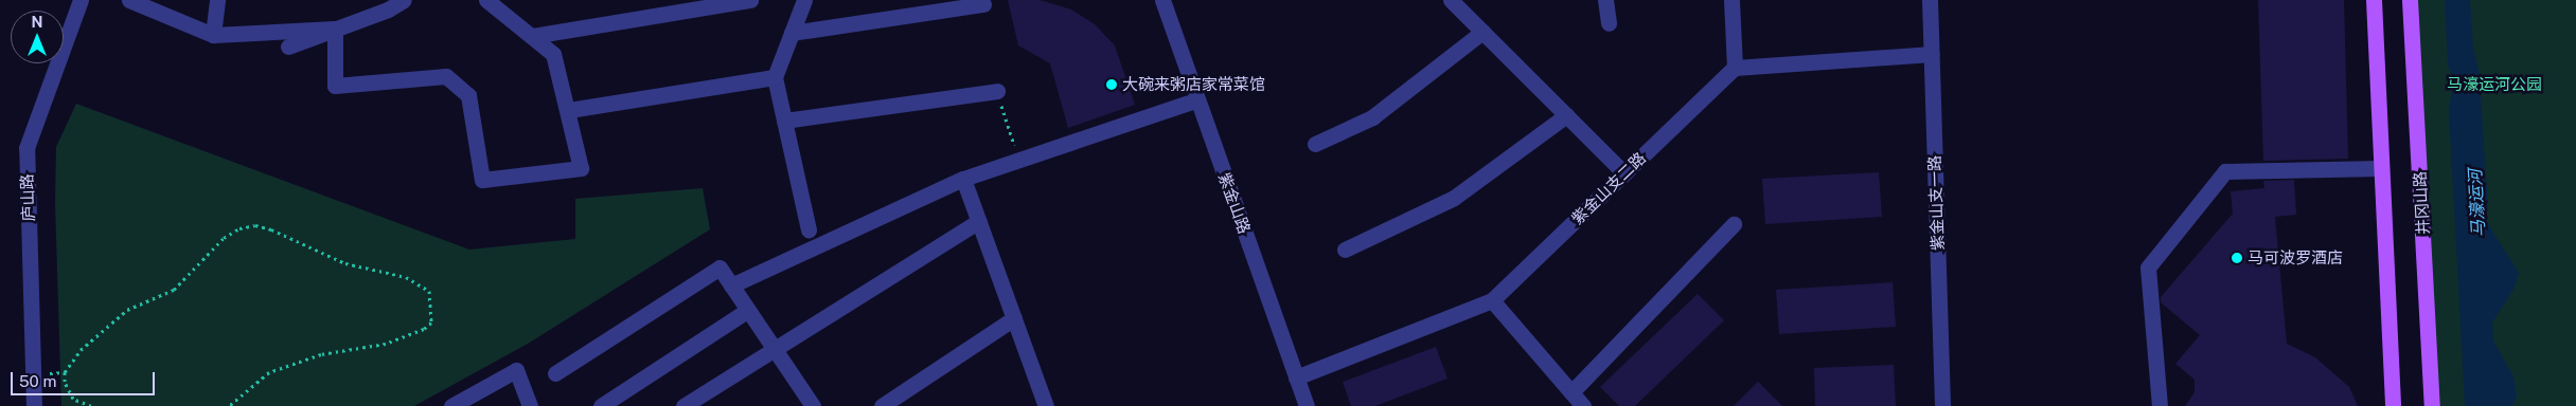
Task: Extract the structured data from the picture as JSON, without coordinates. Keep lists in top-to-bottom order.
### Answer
{
  "streets": {
    "main road": ["井冈山路"],
    "street": [
      "紫金山支二路",
      "庐山路",
      "紫金山路",
      "紫金山支一路"
    ]
  },
  "crossings": [
    ["紫金山支二路", "紫金山路"]
  ],
  "water": ["马濠运河"],
  "parks": ["马濠运河公园"],
  "places": ["大碗来粥店家常菜馆", "马可波罗酒店"],
  "scale_bar": "50 m",
  "north": "top"
}
